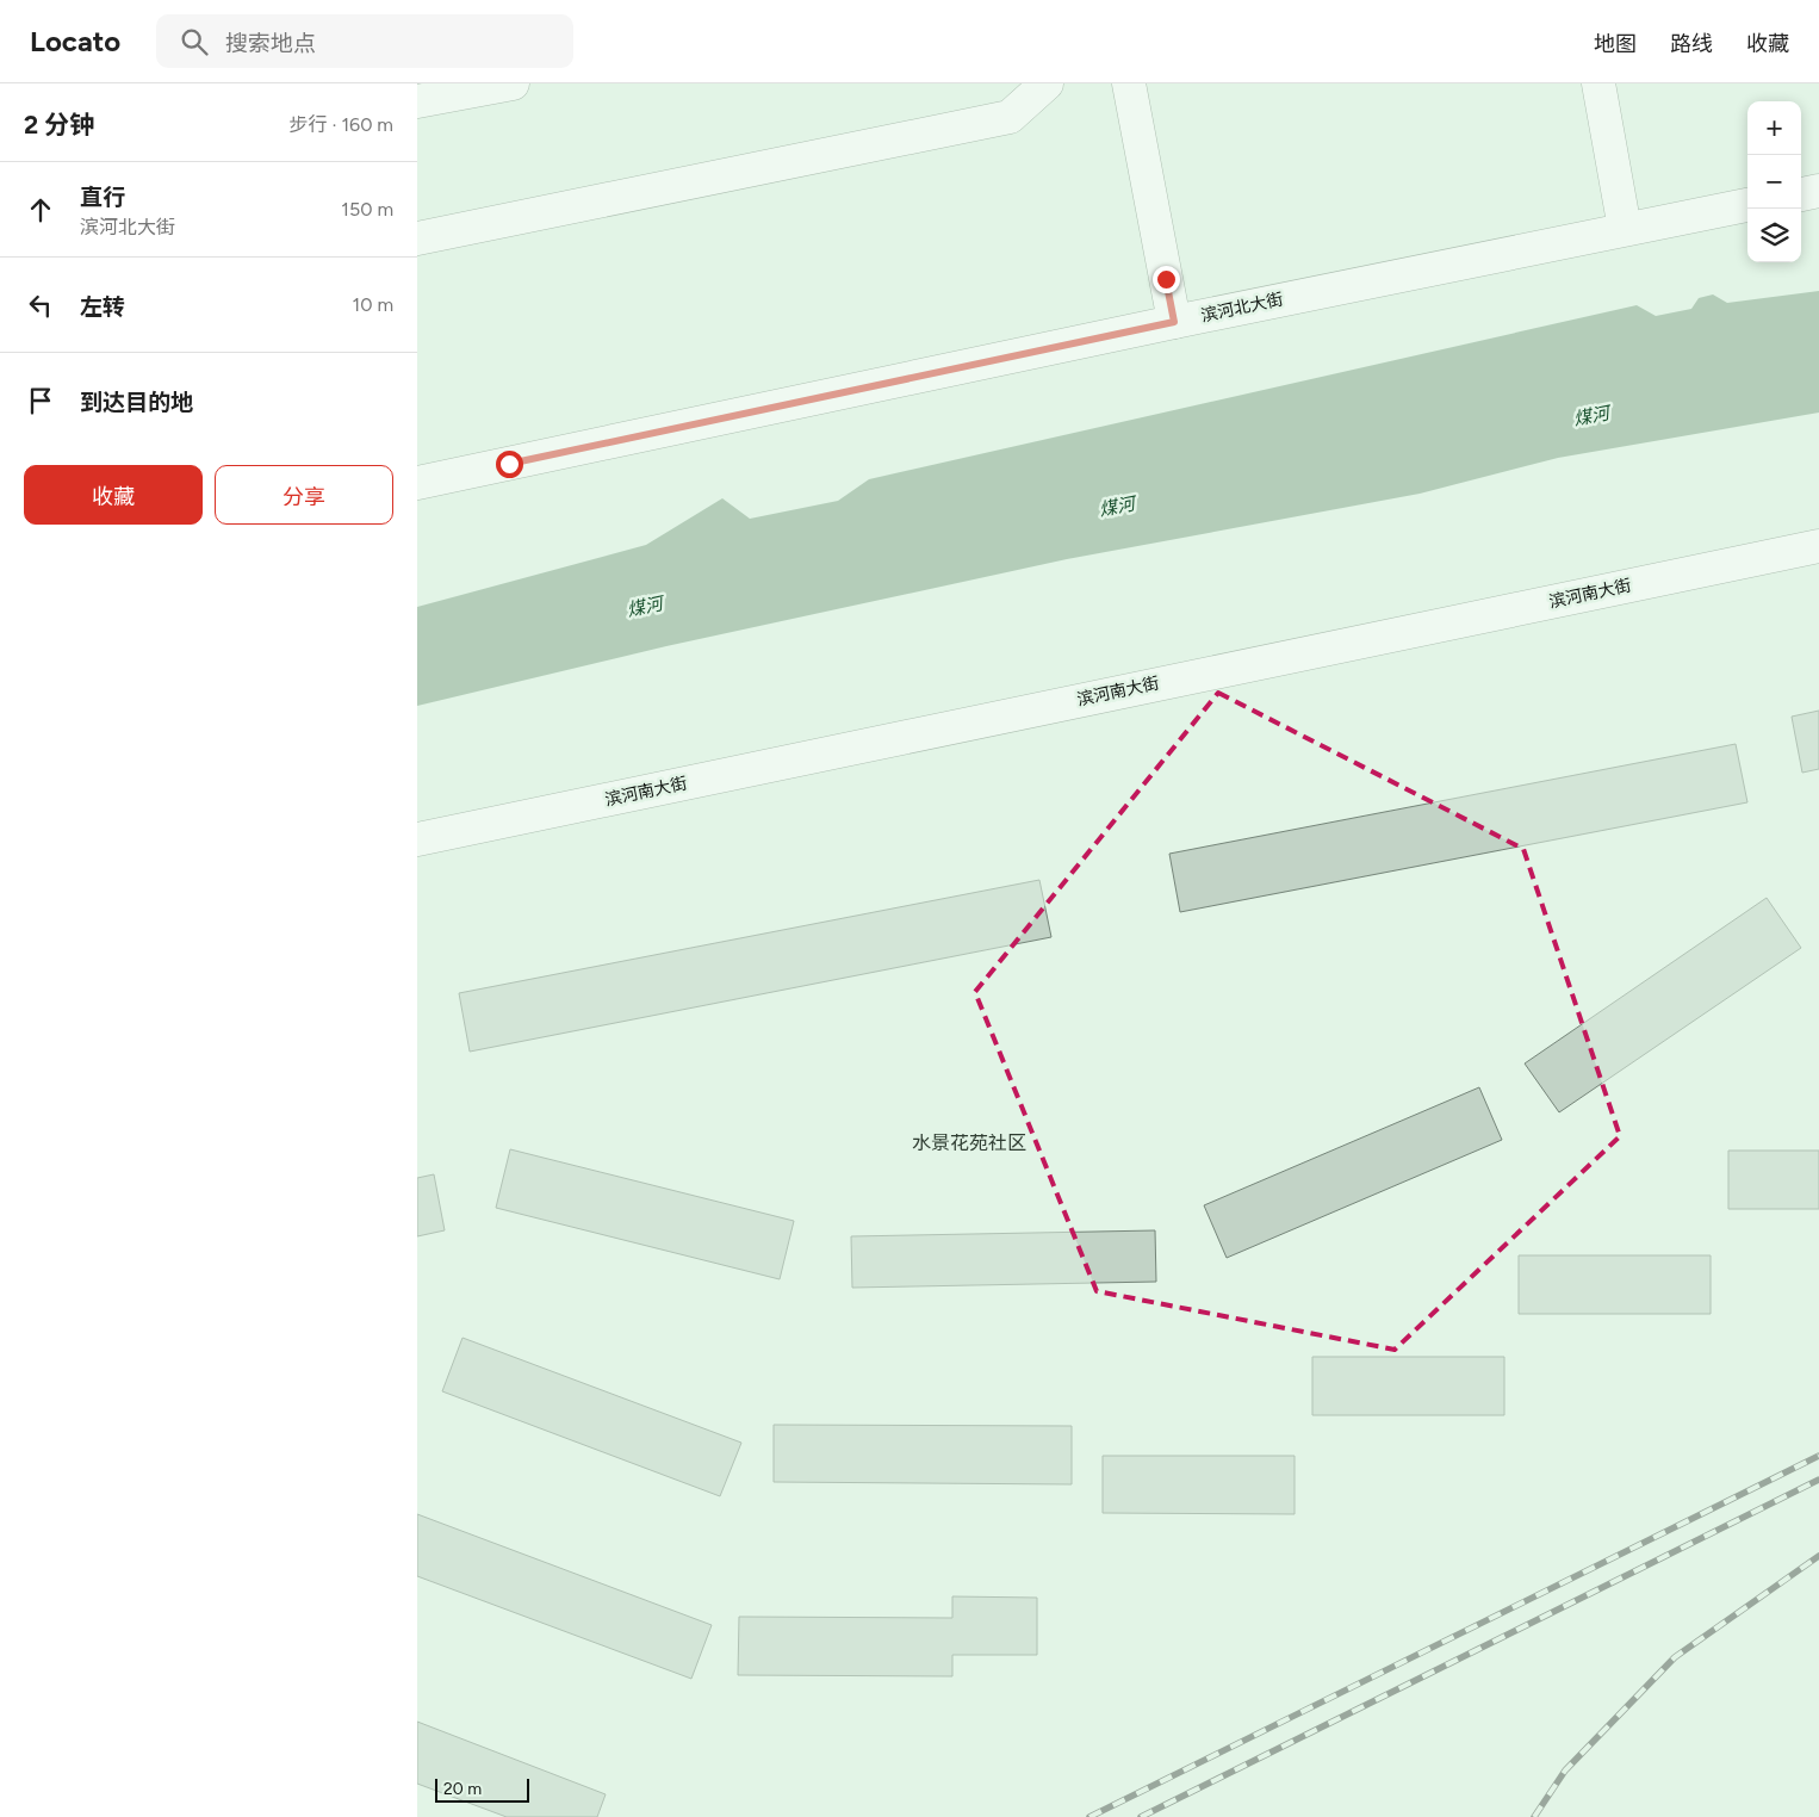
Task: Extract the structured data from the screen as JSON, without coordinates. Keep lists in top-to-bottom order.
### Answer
{
  "streets": {
    "street": ["滨河北大街", "滨河南大街"]
  },
  "districts": ["水景花苑社区"],
  "water": ["煤河"],
  "scale_bar": "20 m",
  "page": {
    "header": "Locato",
    "search": "搜索地点",
    "nav": ["地图", "路线", "收藏"],
    "heading": ["2 分钟", "步行 · 160 m"],
    "map_buttons": ["+", "−"],
    "list": [
      ["直行", "滨河北大街", "150 m"],
      ["左转", "10 m"],
      "到达目的地"
    ],
    "buttons": ["收藏", "分享"],
    "scale": "20 m"
  }
}
